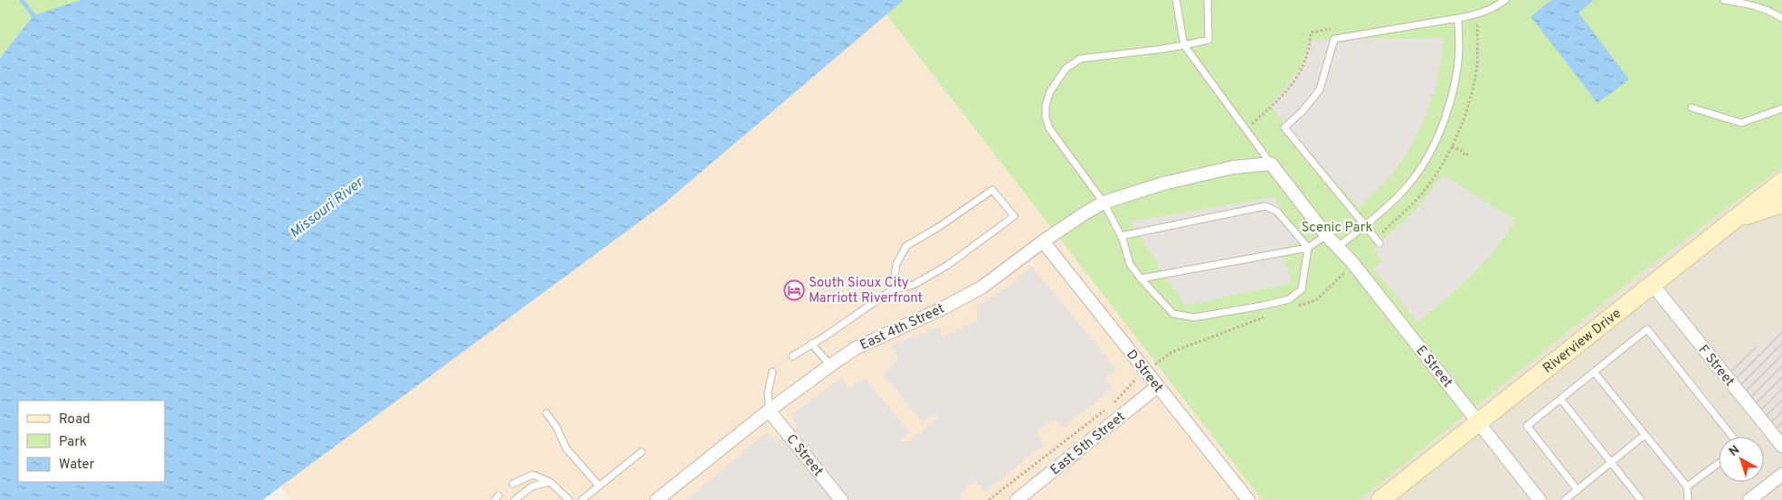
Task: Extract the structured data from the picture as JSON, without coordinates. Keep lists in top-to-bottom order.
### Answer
{
  "streets": {
    "main road": ["Riverview Drive"],
    "street": [
      "East 4th Street",
      "F Street",
      "E Street",
      "D Street",
      "East 5th Street",
      "C Street"
    ]
  },
  "crossings": [
    ["East 4th Street", "E Street"],
    ["East 4th Street", "D Street"],
    ["East 4th Street", "C Street"],
    ["Riverview Drive", "F Street"],
    ["Riverview Drive", "E Street"],
    ["D Street", "East 5th Street"]
  ],
  "water": ["Missouri River"],
  "parks": ["Scenic Park"],
  "places": {
    "hotel": ["South Sioux City Marriott Riverfront"]
  },
  "legend": ["Road", "Park", "Water"],
  "north": "top left"
}
